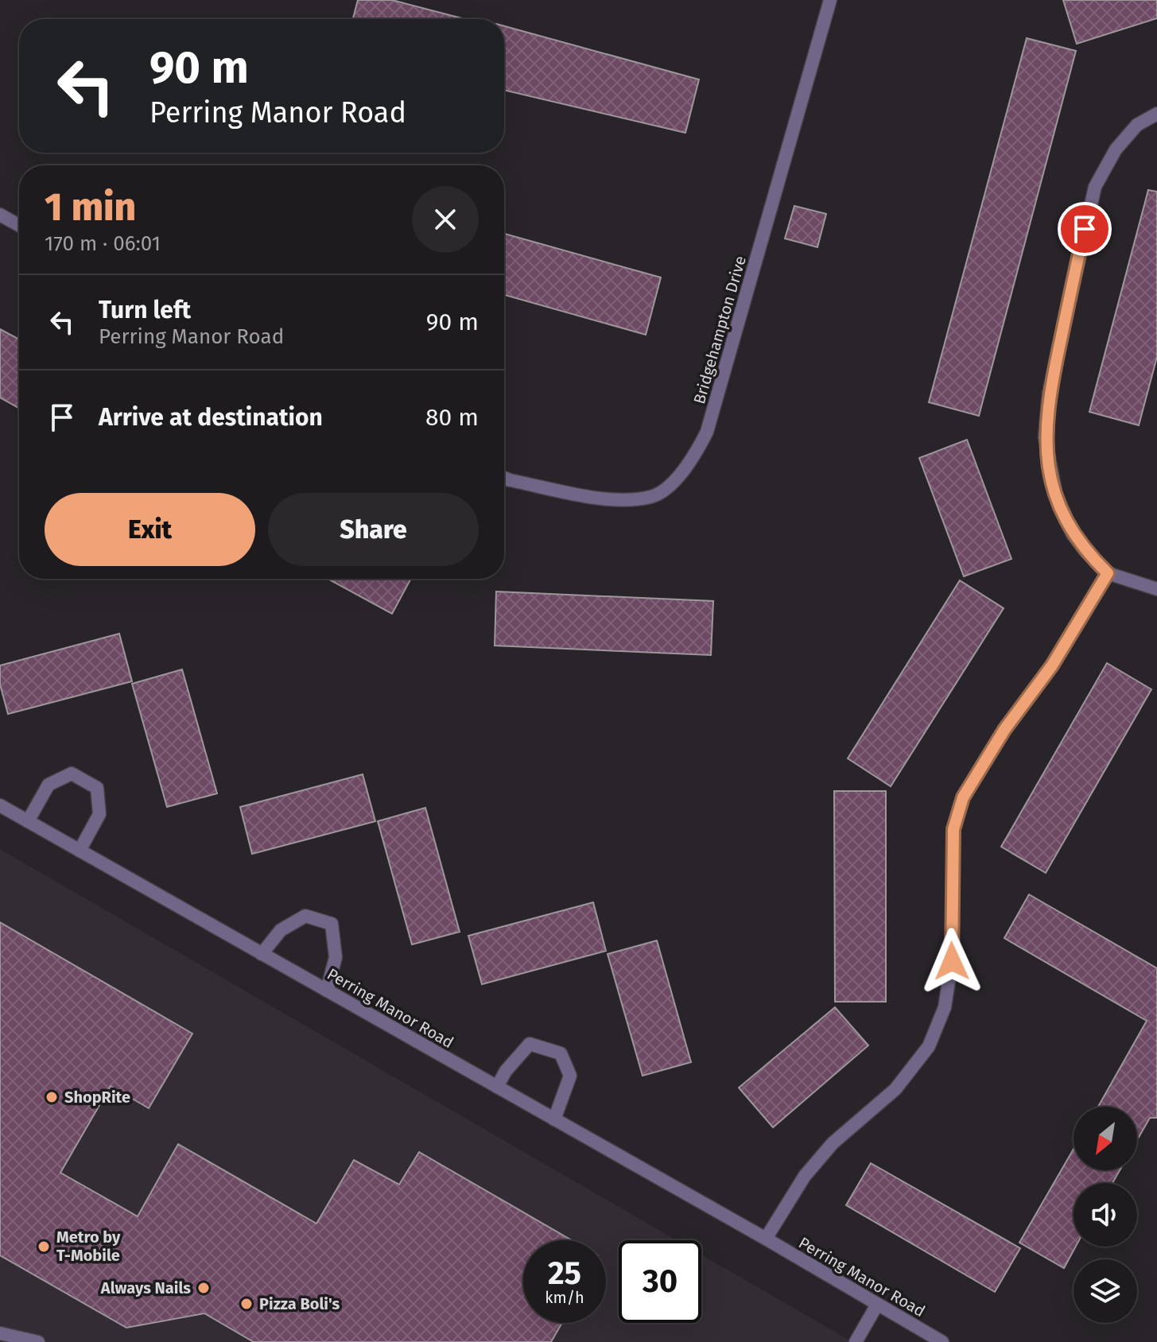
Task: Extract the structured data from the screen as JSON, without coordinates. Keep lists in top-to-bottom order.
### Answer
{
  "streets": {
    "street": ["Bridgehampton Drive", "Perring Manor Road"]
  },
  "places": [
    "ShopRite",
    "Metro by T-Mobile",
    "Always Nails",
    "Pizza Boli's"
  ],
  "north": "bottom left",
  "page": {
    "turn": ["90 m", "Perring Manor Road"],
    "heading": ["1 min", "170 m · 06:01"],
    "list": [
      {
        "name": "Turn left",
        "note": "Perring Manor Road",
        "value": "90 m"
      },
      {
        "name": "Arrive at destination",
        "value": "80 m"
      }
    ],
    "buttons": ["Exit", "Share"],
    "speed": "25 km/h",
    "limit": "30"
  }
}
